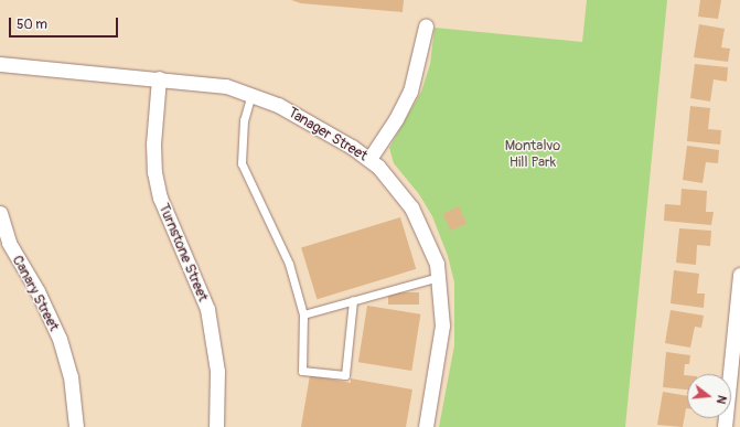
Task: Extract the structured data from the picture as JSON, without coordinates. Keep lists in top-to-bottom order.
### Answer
{
  "streets": {
    "street": ["Tanager Street", "Turnstone Street", "Canary Street"]
  },
  "crossings": [
    ["Tanager Street", "Turnstone Street"]
  ],
  "parks": ["Montalvo Hill Park"],
  "scale_bar": "50 m",
  "north": "right"
}
